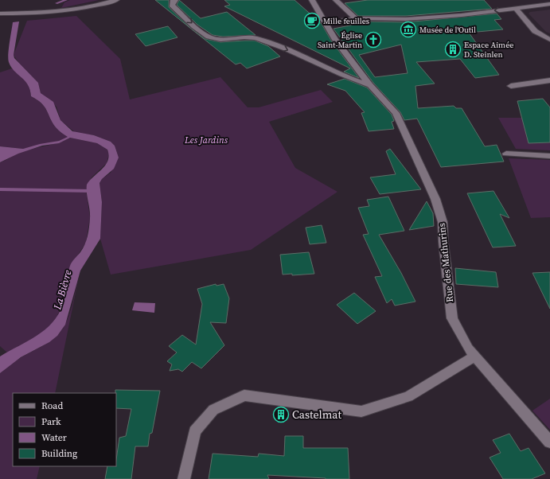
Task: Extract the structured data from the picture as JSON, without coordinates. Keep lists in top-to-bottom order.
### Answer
{
  "streets": {
    "street": ["Rue des Mathurins"]
  },
  "water": ["La Bièvre"],
  "parks": ["Les Jardins"],
  "places": {
    "cafe": ["Mille feuilles"],
    "museum": ["Musée de l'Outil"],
    "church": ["Église Saint-Martin"],
    "building": ["Espace Aimée D. Steinlen", "Castelmat"]
  },
  "legend": [
    "Road",
    "Park",
    "Water",
    "Building"
  ]
}
